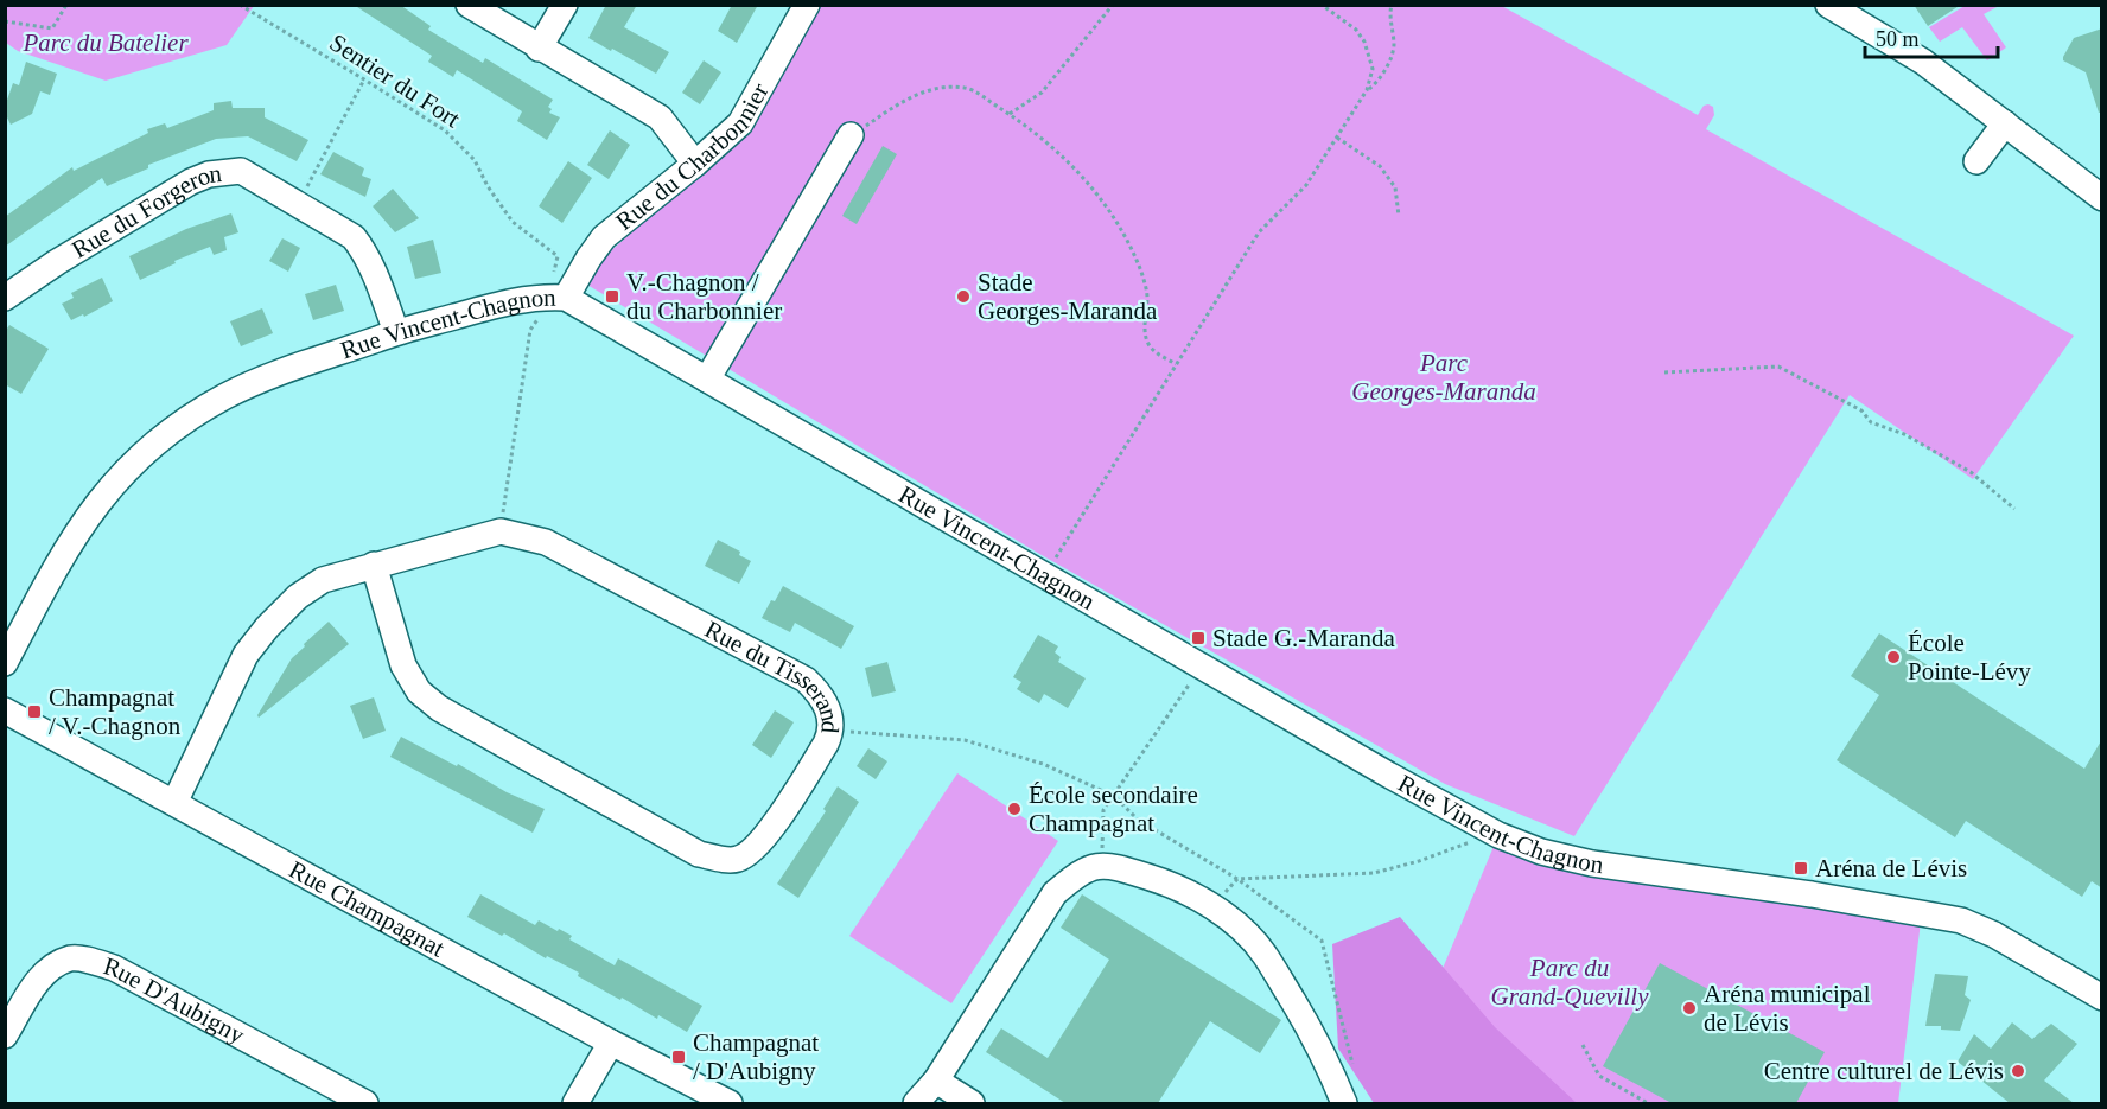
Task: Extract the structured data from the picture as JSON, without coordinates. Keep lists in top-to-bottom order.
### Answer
{
  "streets": {
    "street": [
      "Rue du Charbonnier",
      "Rue du Forgeron",
      "Rue Vincent-Chagnon",
      "Rue du Tisserand",
      "Rue Champagnat",
      "Rue D'Aubigny"
    ],
    "path": ["Sentier du Fort"]
  },
  "crossings": [
    ["Rue du Charbonnier", "Rue Vincent-Chagnon"],
    ["Rue du Forgeron", "Rue Vincent-Chagnon"],
    ["Rue du Tisserand", "Rue Champagnat"]
  ],
  "parks": ["Parc du Batelier", "Parc Georges-Maranda", "Parc du Grand-Quevilly"],
  "places": {
    "transit": [
      "V.-Chagnon / du Charbonnier",
      "Stade G.-Maranda",
      "Champagnat / V.-Chagnon",
      "Aréna de Lévis",
      "Champagnat / D'Aubigny"
    ],
    "other": [
      "Stade Georges-Maranda",
      "École Pointe-Lévy",
      "École secondaire Champagnat",
      "Aréna municipal de Lévis",
      "Centre culturel de Lévis"
    ]
  },
  "scale_bar": "50 m"
}
